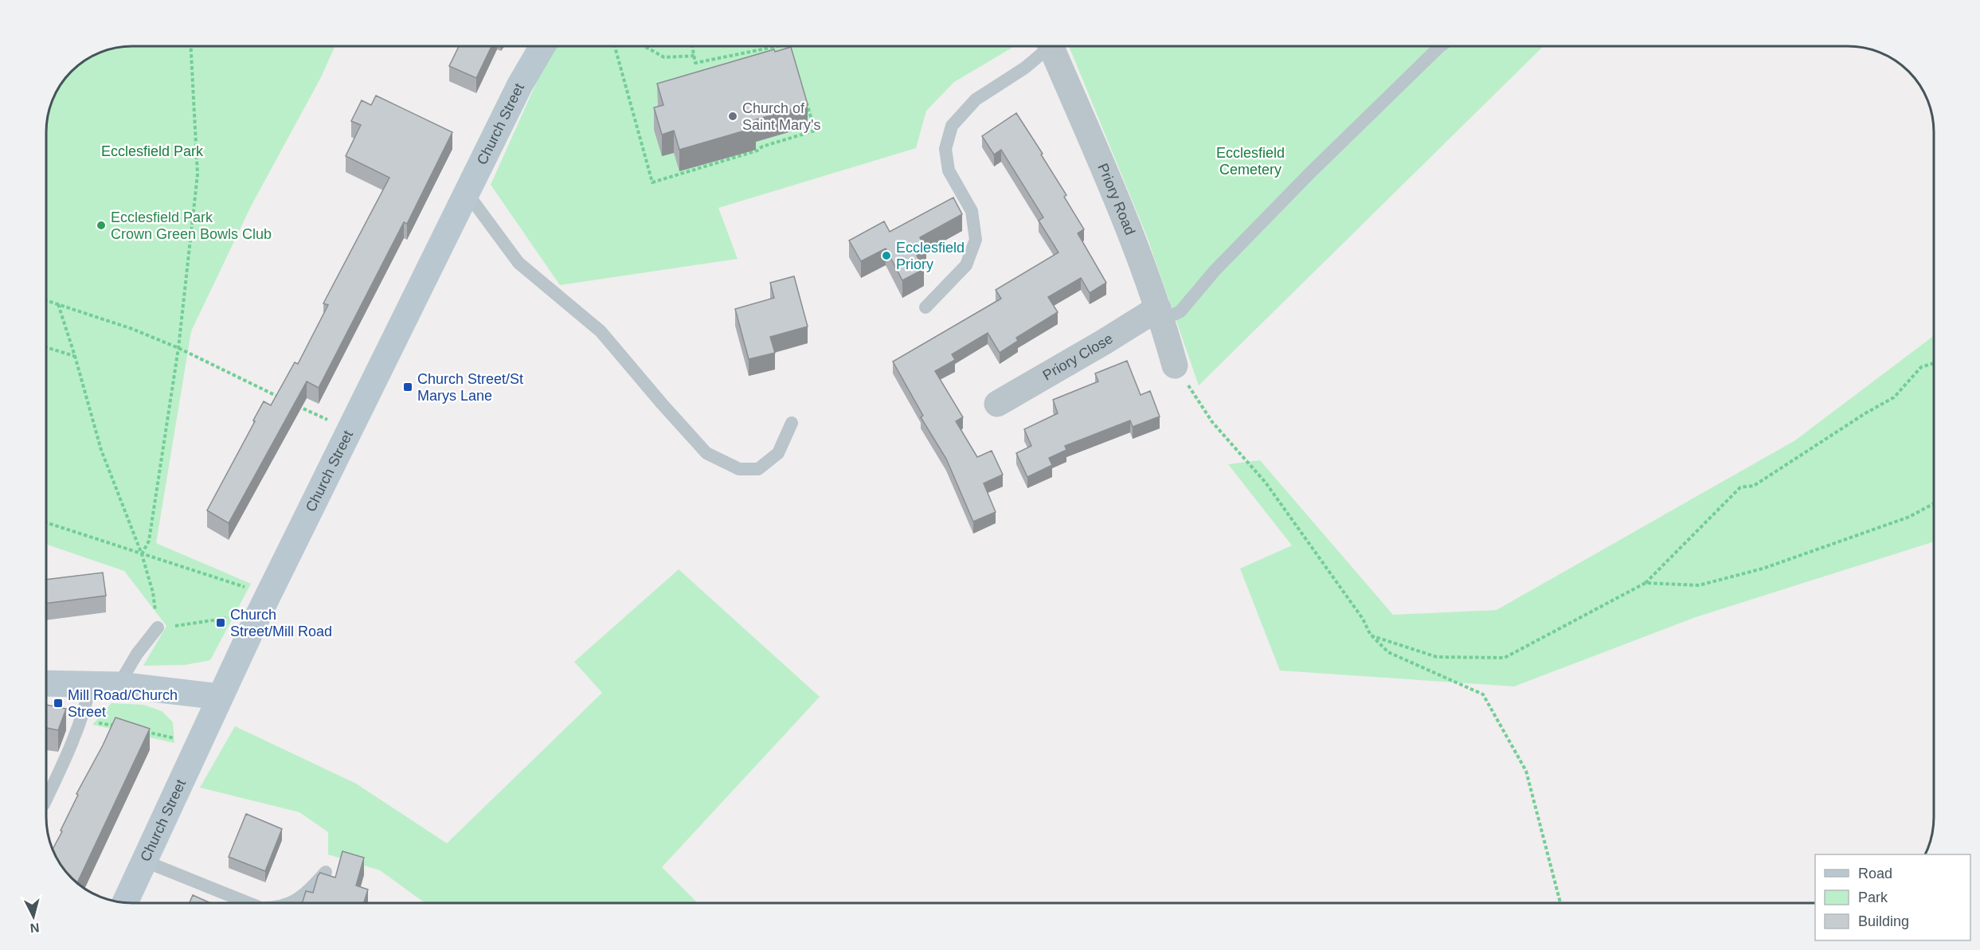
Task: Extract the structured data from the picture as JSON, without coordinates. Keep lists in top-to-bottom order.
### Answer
{
  "streets": {
    "main road": ["Church Street"],
    "street": ["Priory Road", "Priory Close"]
  },
  "crossings": [
    ["Priory Road", "Priory Close"]
  ],
  "parks": ["Ecclesfield Park", "Ecclesfield Cemetery"],
  "places": {
    "other": ["Church of Saint Mary's", "Ecclesfield Park Crown Green Bowls Club", "Ecclesfield Priory"],
    "transit": ["Church Street/St Marys Lane", "Church Street/Mill Road", "Mill Road/Church Street"]
  },
  "legend": ["Road", "Park", "Building"],
  "north": "bottom"
}
